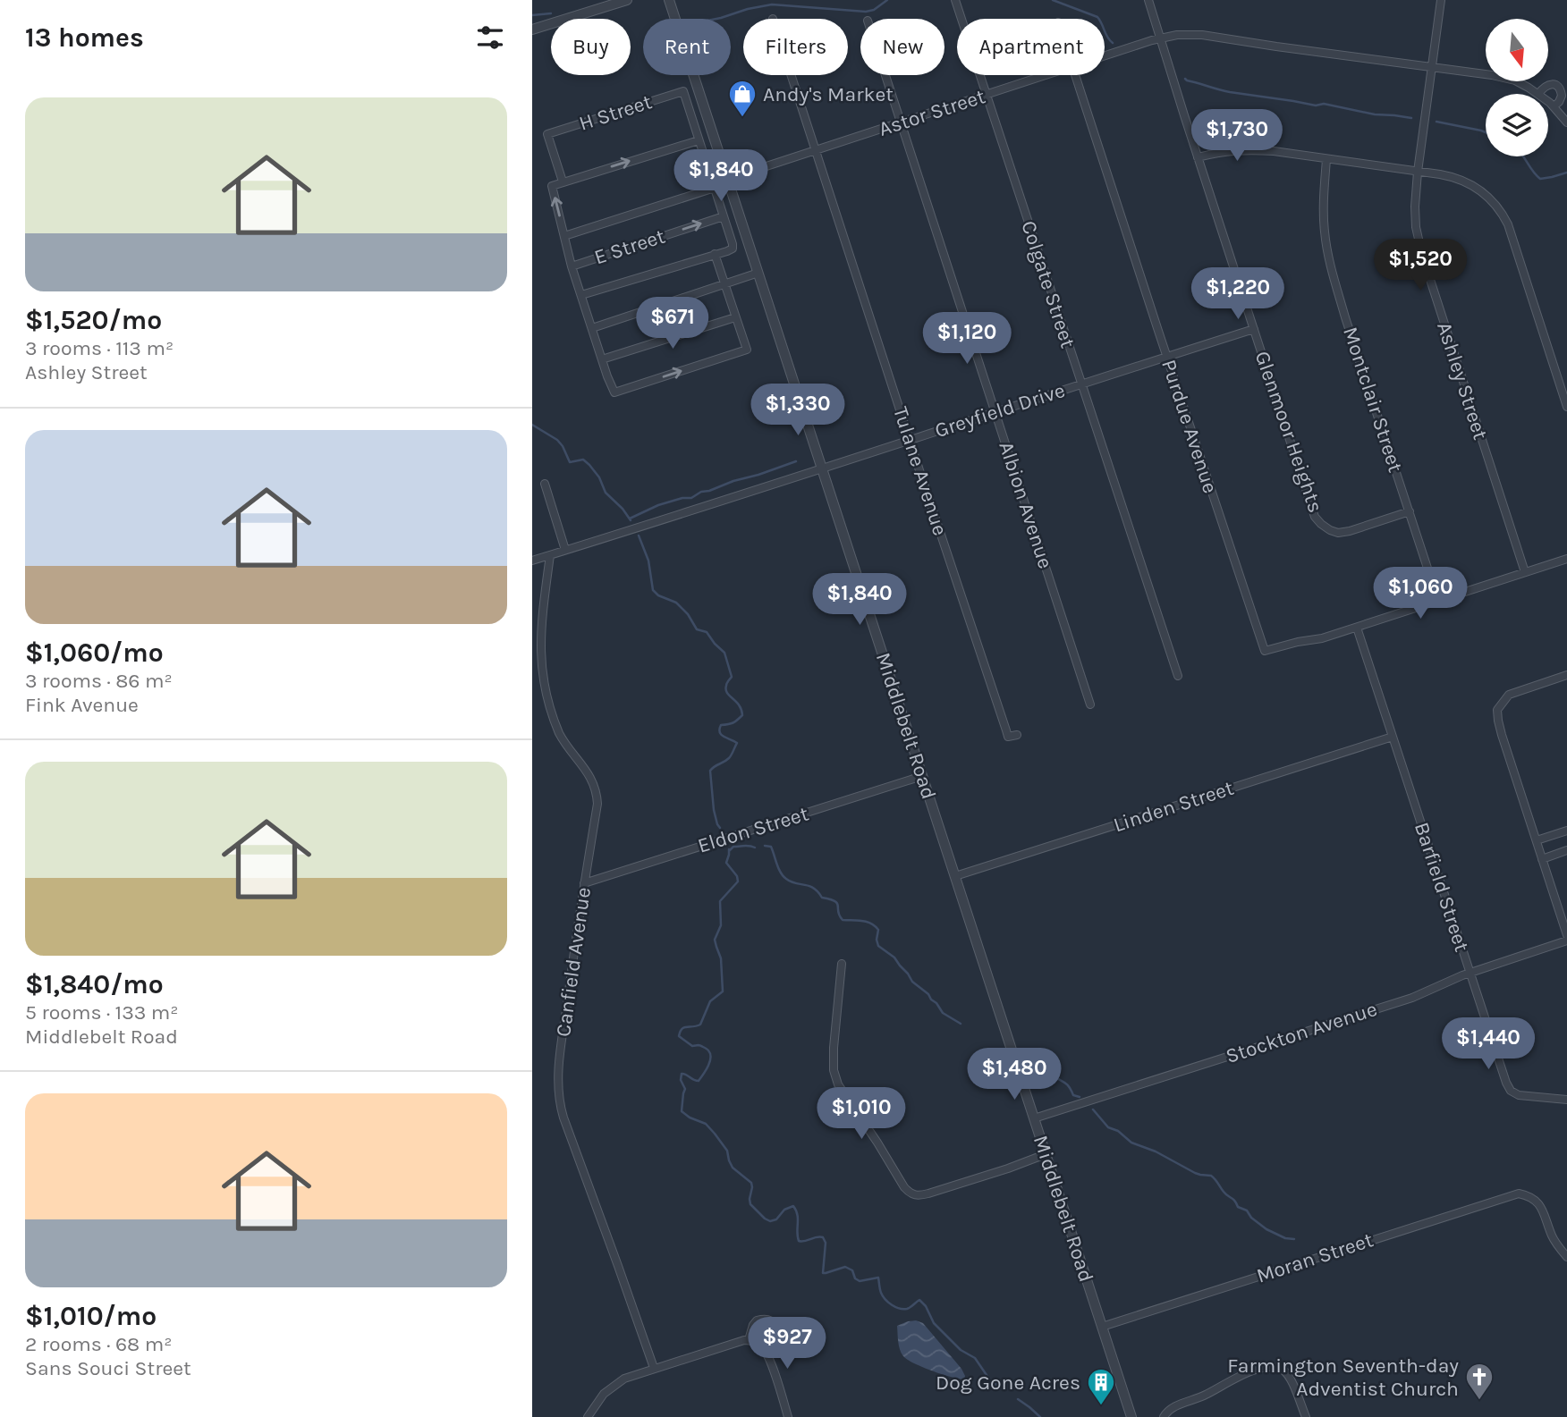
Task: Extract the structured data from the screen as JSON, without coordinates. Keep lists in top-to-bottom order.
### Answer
{
  "streets": {
    "street": [
      "H Street",
      "Astor Street",
      "E Street",
      "Colgate Street",
      "Ashley Street",
      "Montclair Street",
      "Greyfield Drive",
      "Purdue Avenue",
      "Glenmoor Heights",
      "Tulane Avenue",
      "Albion Avenue",
      "Middlebelt Road",
      "Linden Street",
      "Eldon Street",
      "Barfield Street",
      "Canfield Avenue",
      "Stockton Avenue",
      "Moran Street"
    ]
  },
  "crossings": [
    ["Astor Street", "Colgate Street"],
    ["Astor Street", "Ashley Street"],
    ["Astor Street", "Glenmoor Heights"],
    ["Astor Street", "Tulane Avenue"],
    ["Astor Street", "Albion Avenue"],
    ["Astor Street", "Middlebelt Road"],
    ["Colgate Street", "Greyfield Drive"],
    ["Montclair Street", "Glenmoor Heights"],
    ["Greyfield Drive", "Purdue Avenue"],
    ["Greyfield Drive", "Glenmoor Heights"],
    ["Greyfield Drive", "Tulane Avenue"],
    ["Greyfield Drive", "Albion Avenue"],
    ["Greyfield Drive", "Middlebelt Road"],
    ["Greyfield Drive", "Canfield Avenue"],
    ["Purdue Avenue", "Barfield Street"],
    ["Middlebelt Road", "Linden Street"],
    ["Middlebelt Road", "Eldon Street"],
    ["Middlebelt Road", "Stockton Avenue"],
    ["Middlebelt Road", "Moran Street"],
    ["Linden Street", "Barfield Street"],
    ["Eldon Street", "Canfield Avenue"],
    ["Barfield Street", "Stockton Avenue"]
  ],
  "places": {
    "shop": ["Andy's Market"],
    "church": ["Farmington Seventh-day Adventist Church"],
    "building": ["Dog Gone Acres"]
  },
  "north": "bottom",
  "page": {
    "heading": "13 homes",
    "chip": [
      "Buy",
      "Rent",
      "Filters",
      "New",
      "Apartment"
    ],
    "list": [
      {
        "name": "$1,520/mo",
        "note": "3 rooms · 113 m² · Ashley Street"
      },
      {
        "name": "$1,060/mo",
        "note": "3 rooms · 86 m² · Fink Avenue"
      },
      {
        "name": "$1,840/mo",
        "note": "5 rooms · 133 m² · Middlebelt Road"
      },
      {
        "name": "$1,010/mo",
        "note": "2 rooms · 68 m² · Sans Souci Street"
      }
    ],
    "price": [
      "$1,730",
      "$1,840",
      "$1,520",
      "$1,220",
      "$671",
      "$1,120",
      "$1,330",
      "$1,060",
      "$1,840",
      "$1,440",
      "$1,480",
      "$1,010",
      "$927"
    ]
  }
}
